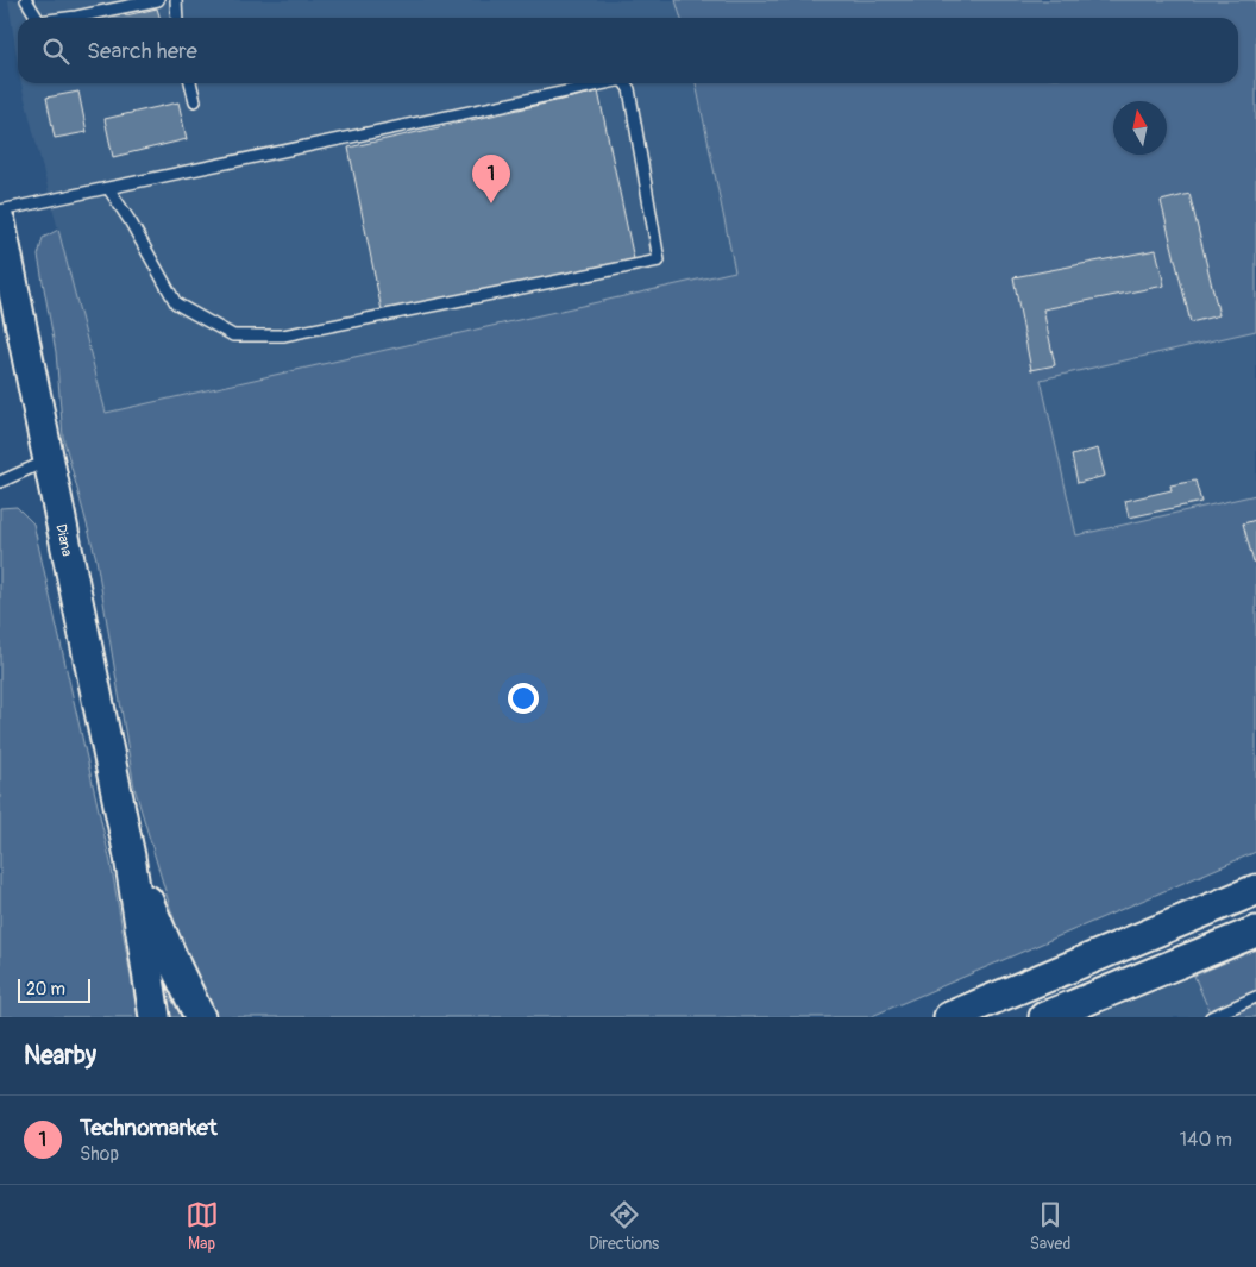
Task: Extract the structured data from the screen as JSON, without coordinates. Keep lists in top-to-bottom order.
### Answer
{
  "streets": {
    "main road": ["Diana"]
  },
  "scale_bar": "20 m",
  "north": "top",
  "page": {
    "search": "Search here",
    "pins": "1",
    "scale": "20 m",
    "heading": "Nearby",
    "list": [
      {
        "mark": "1",
        "name": "Technomarket",
        "note": "Shop",
        "value": "140 m"
      }
    ],
    "nav": ["Map", "Directions", "Saved"]
  }
}
